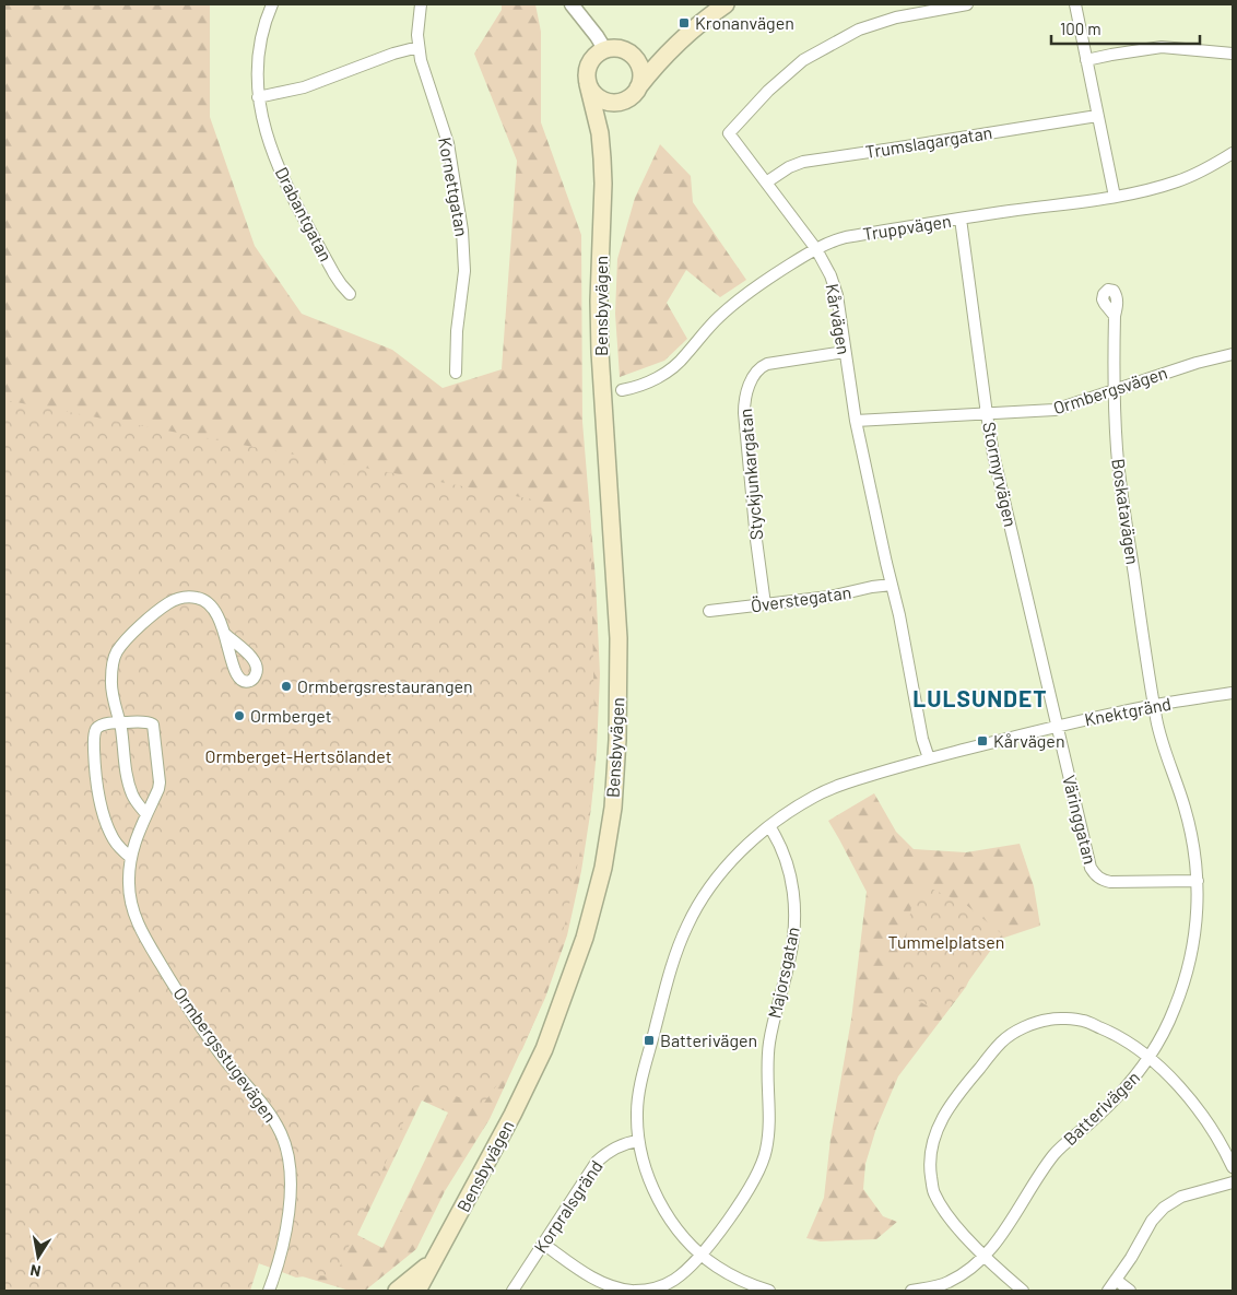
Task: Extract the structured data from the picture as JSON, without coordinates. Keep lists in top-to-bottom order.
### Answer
{
  "streets": {
    "main road": ["Bensbyvägen"],
    "street": [
      "Trumslagargatan",
      "Kornettgatan",
      "Drabantgatan",
      "Truppvägen",
      "Kårvägen",
      "Ormbergsvägen",
      "Styckjunkargatan",
      "Stormyrvägen",
      "Boskatavägen",
      "Överstegatan",
      "Knektgränd",
      "Väringgatan",
      "Majorsgatan",
      "Ormbergsstugevägen",
      "Batterivägen",
      "Korpralsgränd"
    ]
  },
  "crossings": [
    ["Trumslagargatan", "Kårvägen"],
    ["Truppvägen", "Kårvägen"],
    ["Truppvägen", "Stormyrvägen"],
    ["Kårvägen", "Ormbergsvägen"],
    ["Kårvägen", "Styckjunkargatan"],
    ["Kårvägen", "Överstegatan"],
    ["Kårvägen", "Knektgränd"],
    ["Ormbergsvägen", "Stormyrvägen"],
    ["Ormbergsvägen", "Boskatavägen"],
    ["Styckjunkargatan", "Överstegatan"],
    ["Stormyrvägen", "Knektgränd"],
    ["Stormyrvägen", "Väringgatan"],
    ["Boskatavägen", "Knektgränd"],
    ["Boskatavägen", "Batterivägen"],
    ["Knektgränd", "Väringgatan"],
    ["Knektgränd", "Batterivägen"],
    ["Väringgatan", "Batterivägen"],
    ["Majorsgatan", "Korpralsgränd"]
  ],
  "districts": ["LULSUNDET"],
  "parks": ["Ormberget-Hertsölandet", "Tummelplatsen"],
  "places": {
    "transit": ["Kronanvägen", "Kårvägen", "Batterivägen"],
    "other": ["Ormbergsrestaurangen", "Ormberget"]
  },
  "scale_bar": "100 m",
  "north": "bottom"
}
